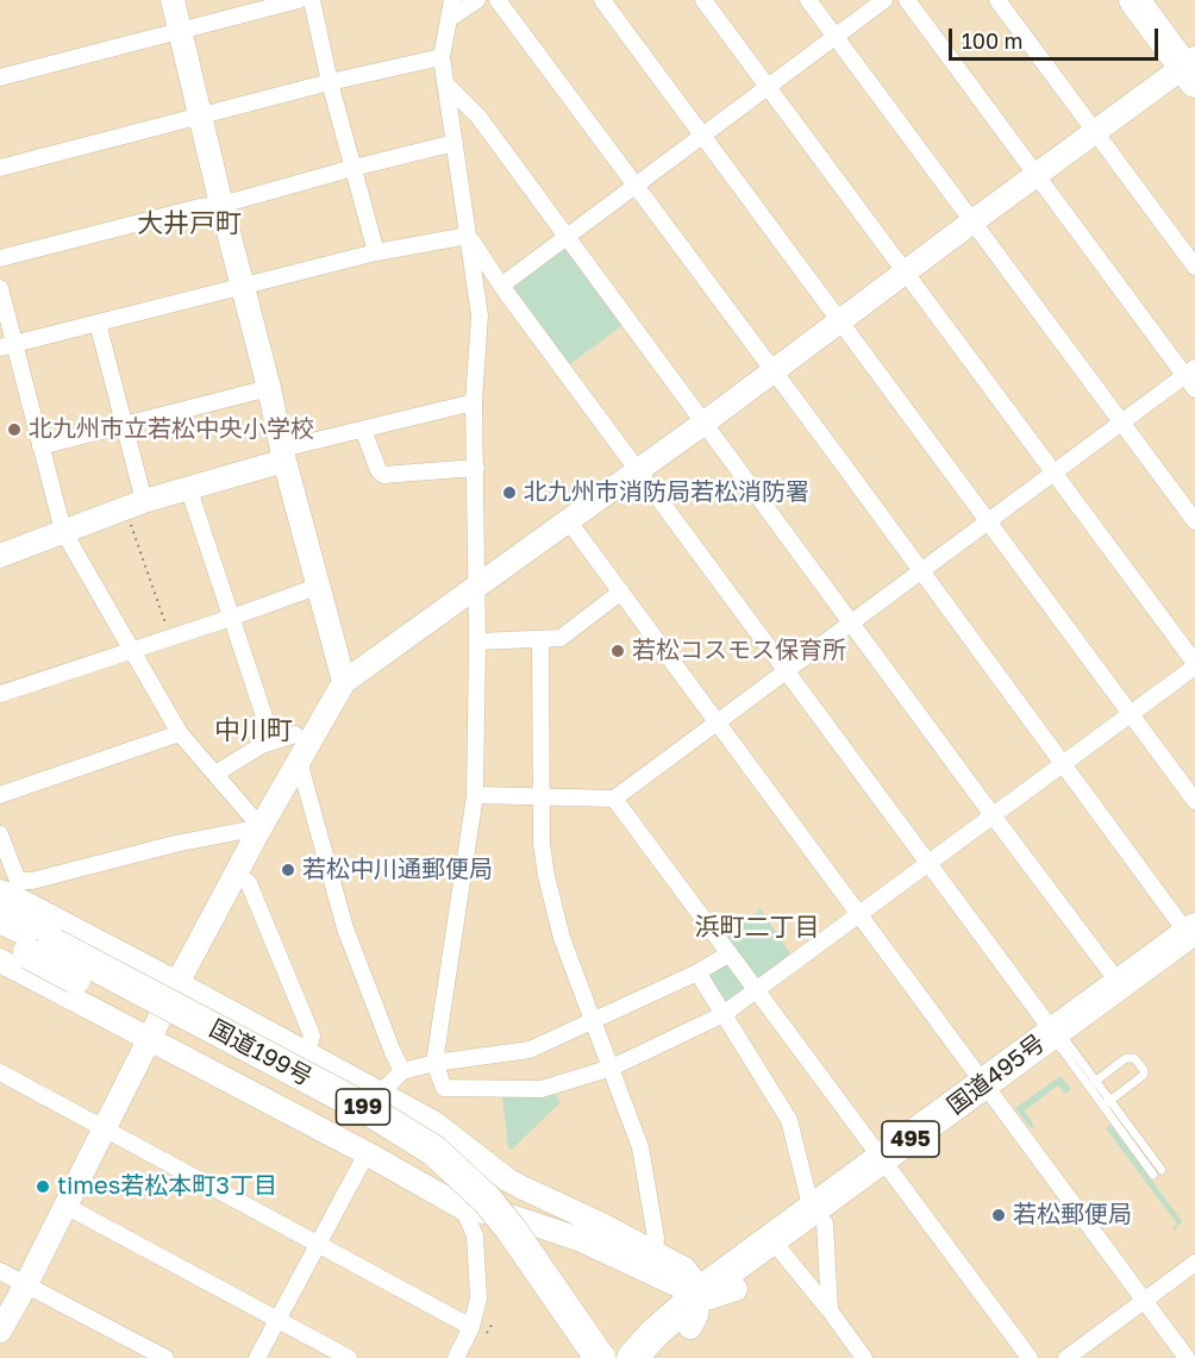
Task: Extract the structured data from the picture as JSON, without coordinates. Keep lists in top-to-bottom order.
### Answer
{
  "streets": {
    "highway": [
      "国道199号",
      "国道495号",
      "199",
      "495"
    ]
  },
  "districts": ["大井戸町", "中川町", "浜町二丁目"],
  "places": [
    "北九州市立若松中央小学校",
    "北九州市消防局若松消防署",
    "若松コスモス保育所",
    "若松中川通郵便局",
    "times若松本町3丁目",
    "若松郵便局"
  ],
  "scale_bar": "100 m"
}
